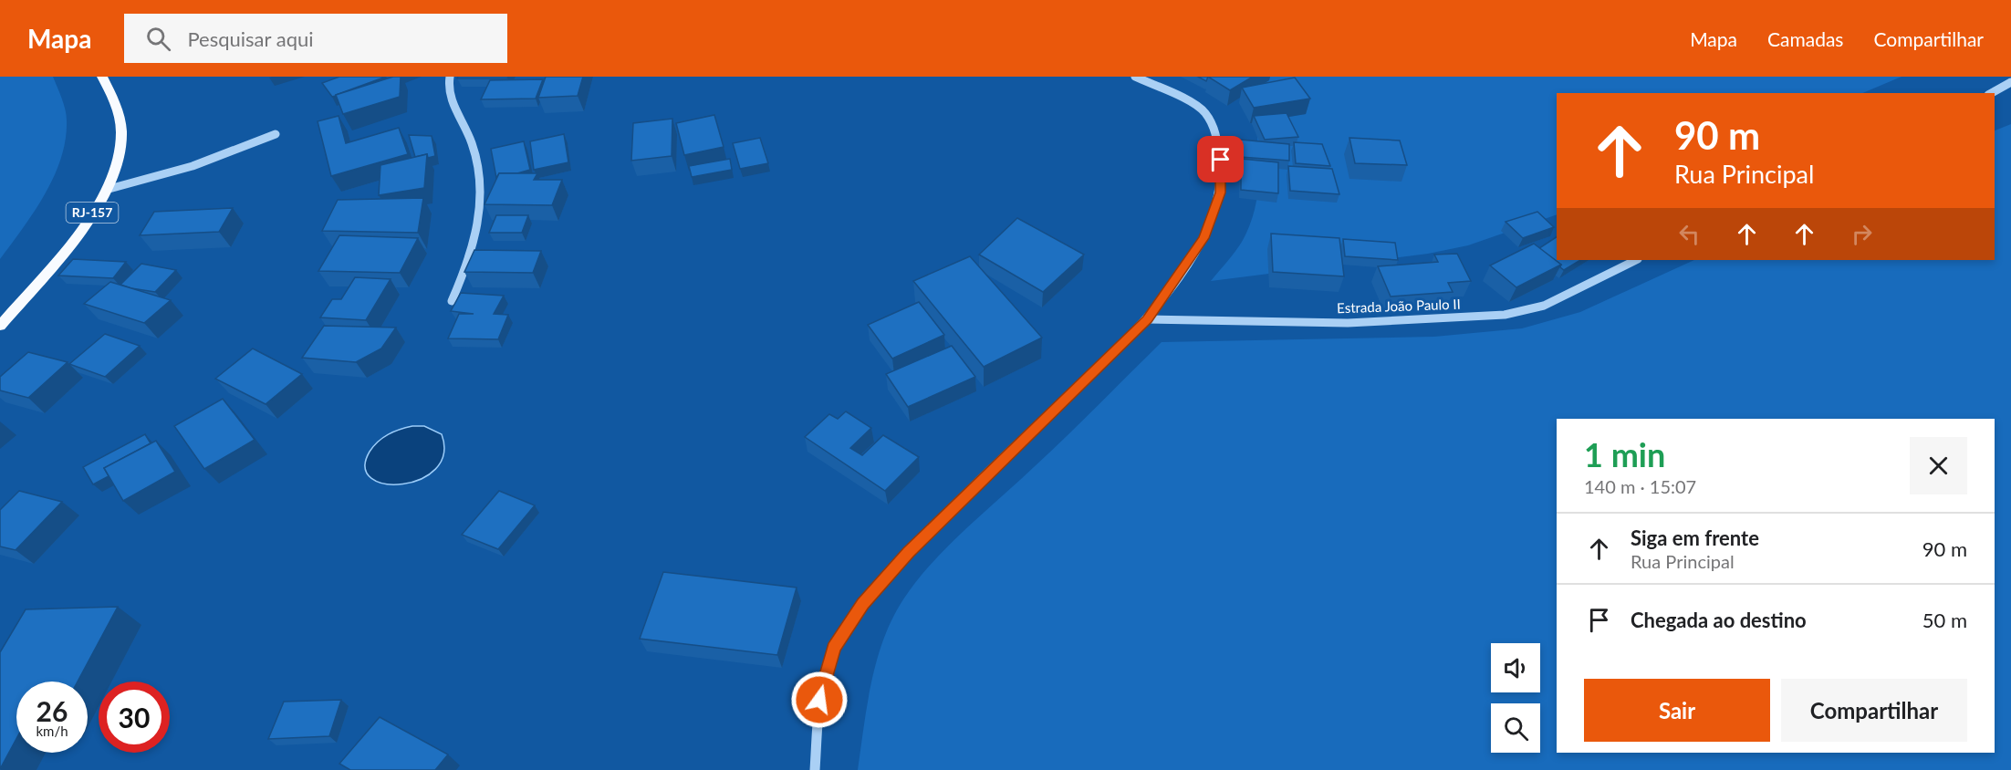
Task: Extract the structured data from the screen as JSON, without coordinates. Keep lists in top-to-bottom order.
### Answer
{
  "streets": {
    "main road": ["RJ-157"],
    "street": ["Estrada João Paulo II"]
  },
  "page": {
    "header": "Mapa",
    "search": "Pesquisar aqui",
    "nav": ["Mapa", "Camadas", "Compartilhar"],
    "turn": ["90 m", "Rua Principal"],
    "heading": ["1 min", "140 m · 15:07"],
    "list": [
      {
        "name": "Siga em frente",
        "note": "Rua Principal",
        "value": "90 m"
      },
      {
        "name": "Chegada ao destino",
        "value": "50 m"
      }
    ],
    "buttons": ["Sair", "Compartilhar"],
    "speed": "26 km/h",
    "limit": "30"
  }
}
